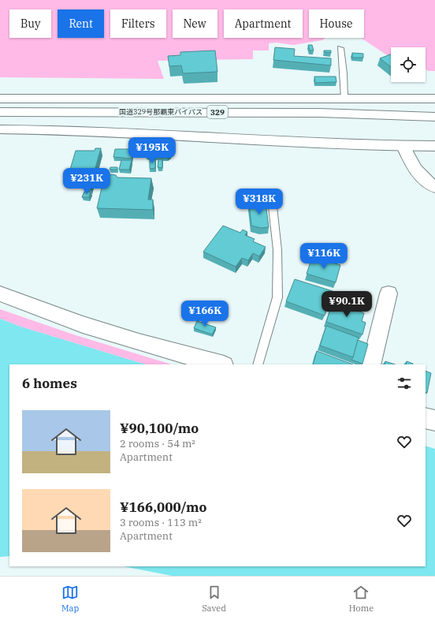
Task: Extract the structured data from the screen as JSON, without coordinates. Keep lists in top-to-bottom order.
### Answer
{
  "streets": {
    "main road": ["国道329号那覇東バイパス", "329"]
  },
  "page": {
    "chip": [
      "Buy",
      "Rent",
      "Filters",
      "New",
      "Apartment",
      "House"
    ],
    "price": [
      "¥195K",
      "¥231K",
      "¥318K",
      "¥116K",
      "¥90.1K",
      "¥166K"
    ],
    "heading": "6 homes",
    "list": [
      {
        "name": "¥90,100/mo",
        "note": "2 rooms · 54 m² · Apartment"
      },
      {
        "name": "¥166,000/mo",
        "note": "3 rooms · 113 m² · Apartment"
      }
    ],
    "tabs": ["Map", "Saved", "Home"]
  }
}
